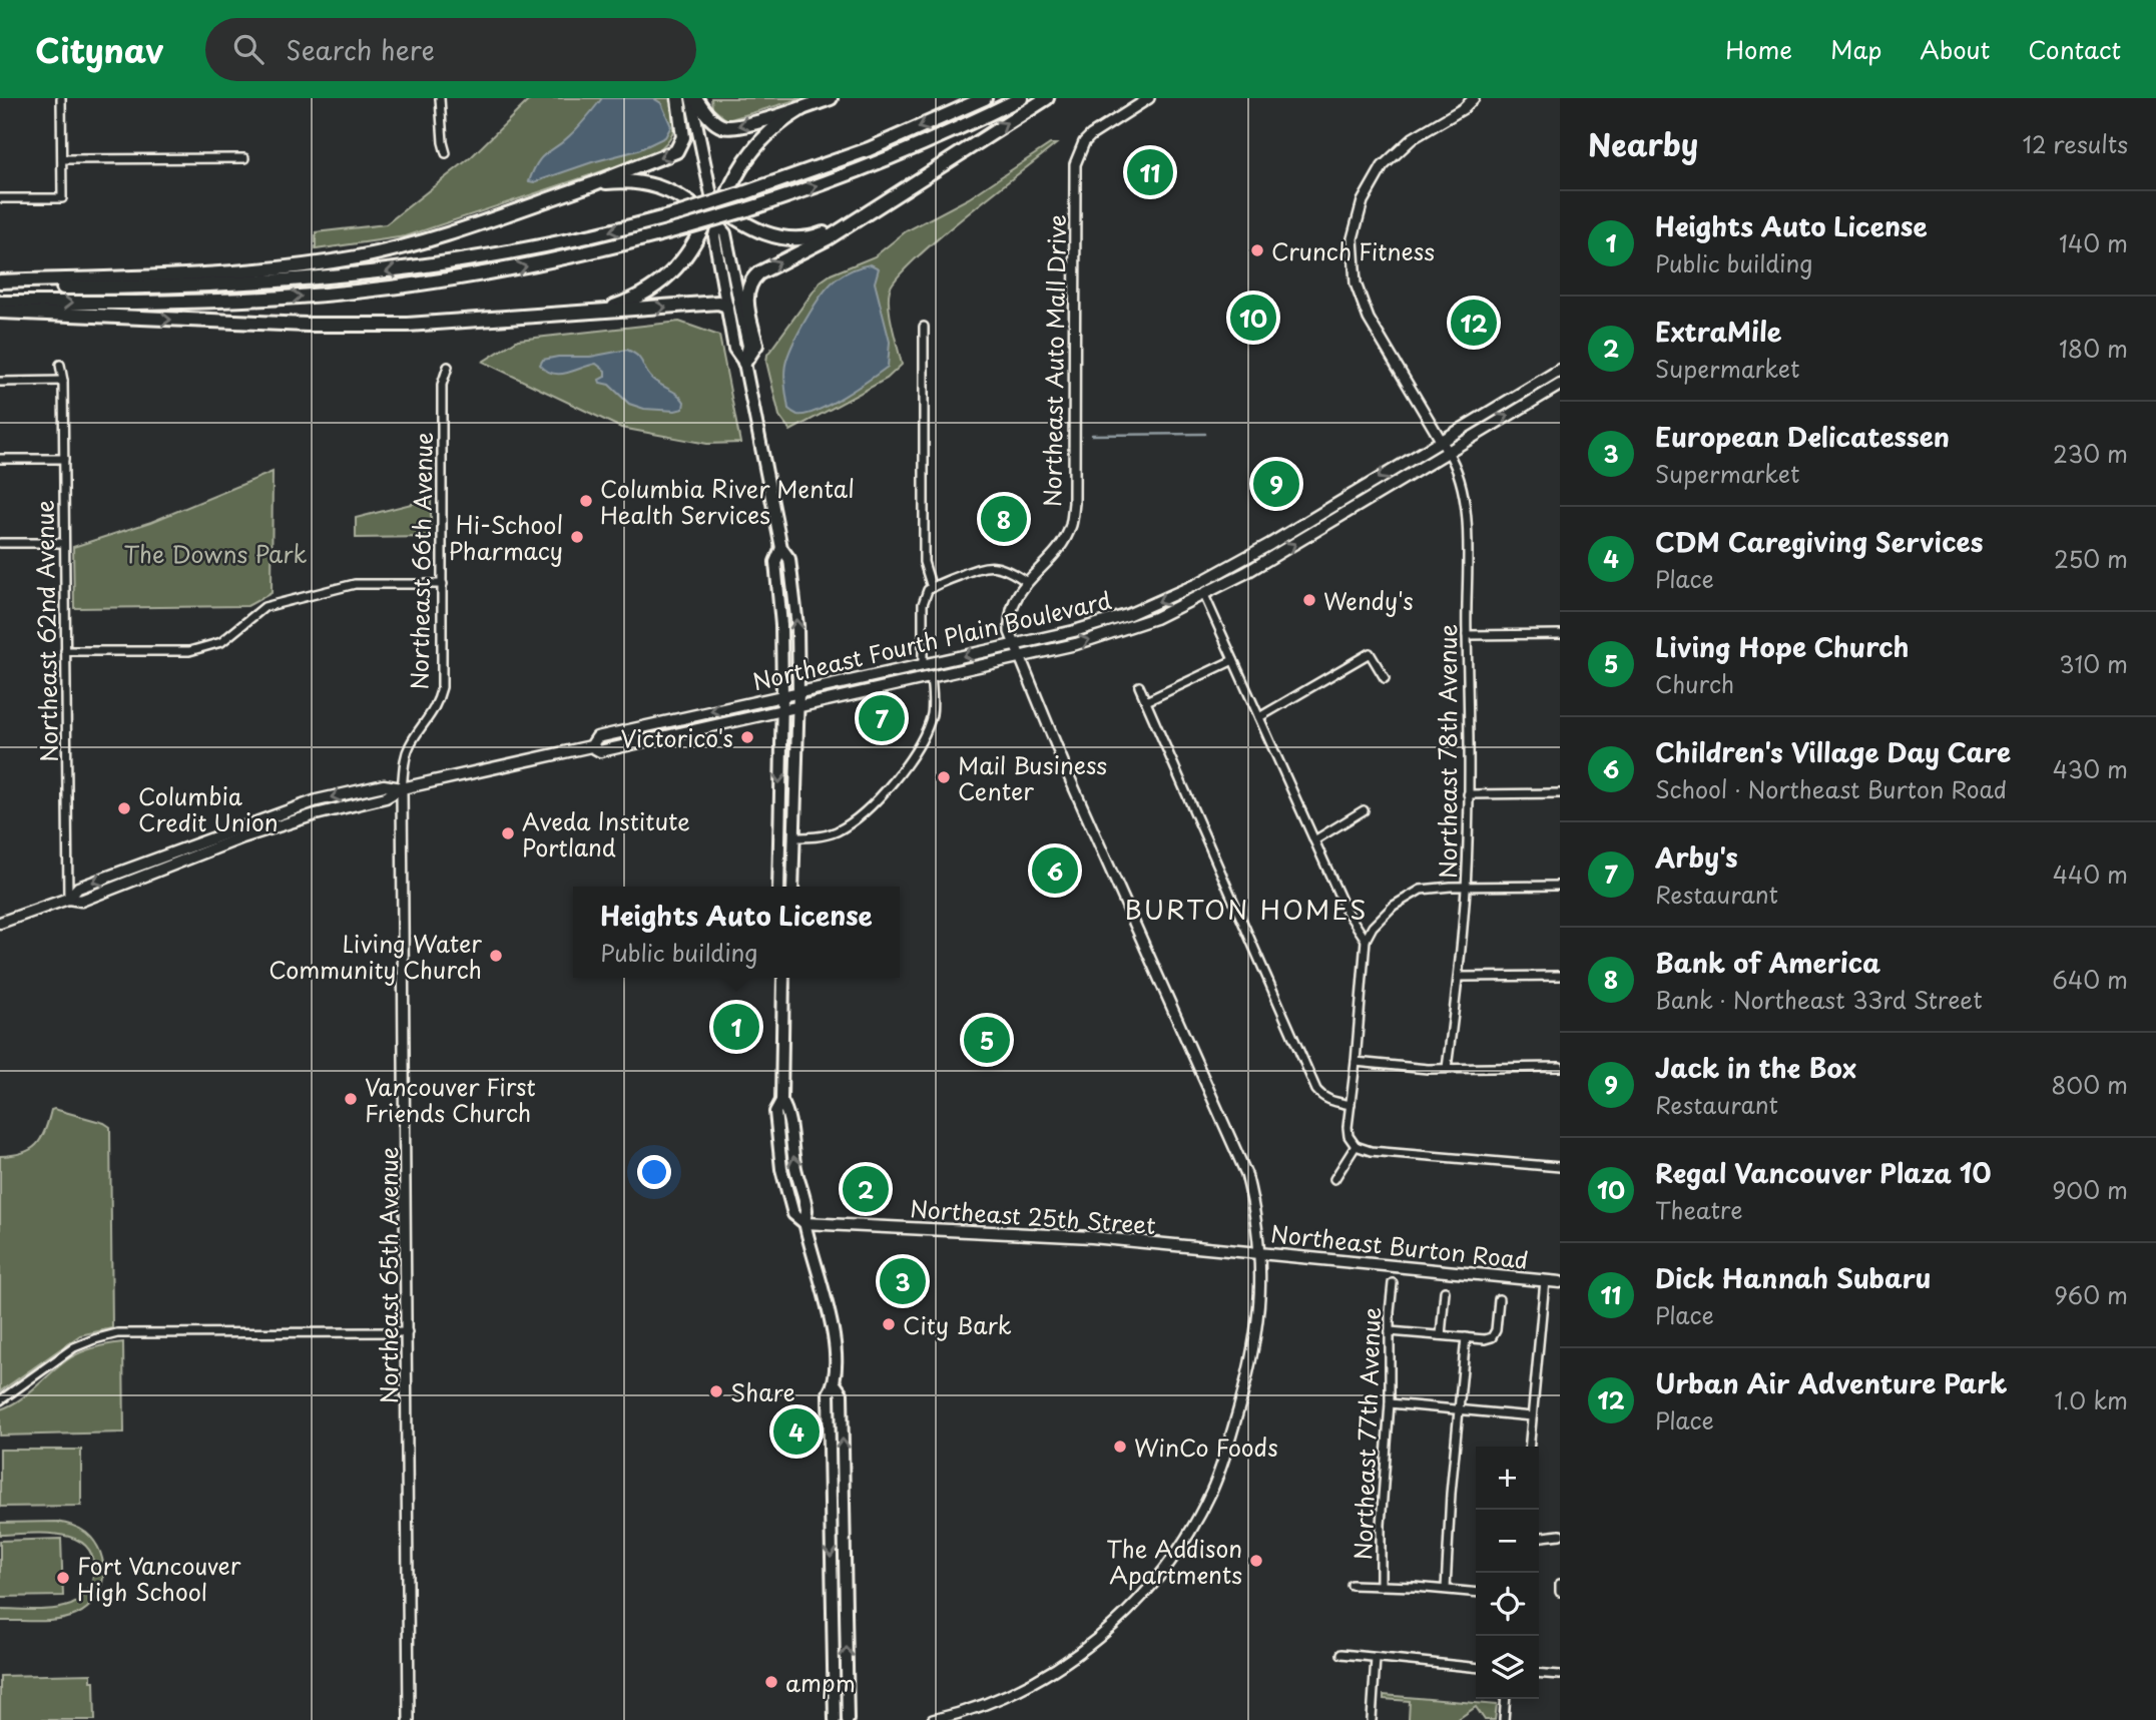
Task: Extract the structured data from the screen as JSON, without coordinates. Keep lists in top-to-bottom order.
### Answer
{
  "streets": {
    "main road": ["Northeast Fourth Plain Boulevard", "Northeast 25th Street", "Northeast Burton Road"],
    "street": [
      "Northeast Auto Mall Drive",
      "Northeast 66th Avenue",
      "Northeast 62nd Avenue",
      "Northeast 78th Avenue",
      "Northeast 65th Avenue",
      "Northeast 77th Avenue"
    ]
  },
  "crossings": [
    ["Northeast Auto Mall Drive", "Northeast Fourth Plain Boulevard"],
    ["Northeast Auto Mall Drive", "Northeast Burton Road"],
    ["Northeast 66th Avenue", "Northeast Fourth Plain Boulevard"],
    ["Northeast 66th Avenue", "Northeast 65th Avenue"],
    ["Northeast 62nd Avenue", "Northeast Fourth Plain Boulevard"],
    ["Northeast Fourth Plain Boulevard", "Northeast 78th Avenue"],
    ["Northeast Fourth Plain Boulevard", "Northeast Burton Road"],
    ["Northeast Fourth Plain Boulevard", "Northeast 65th Avenue"],
    ["Northeast 25th Street", "Northeast Burton Road"]
  ],
  "districts": ["BURTON HOMES"],
  "parks": ["The Downs Park"],
  "places": [
    "Crunch Fitness",
    "Columbia River Mental Health Services",
    "Hi-School Pharmacy",
    "Wendy's",
    "Victorico's",
    "Mail Business Center",
    "Columbia Credit Union",
    "Aveda Institute Portland",
    "Living Water Community Church",
    "Vancouver First Friends Church",
    "City Bark",
    "Share",
    "WinCo Foods",
    "The Addison Apartments",
    "Fort Vancouver High School",
    "ampm"
  ],
  "page": {
    "header": "Citynav",
    "search": "Search here",
    "nav": [
      "Home",
      "Map",
      "About",
      "Contact"
    ],
    "heading": ["Nearby", "12 results"],
    "pins": [
      "11",
      "10",
      "12",
      "9",
      "8",
      "7",
      "6",
      "1",
      "5",
      "2",
      "3",
      "4"
    ],
    "list": [
      {
        "mark": "1",
        "name": "Heights Auto License",
        "note": "Public building",
        "value": "140 m"
      },
      {
        "mark": "2",
        "name": "ExtraMile",
        "note": "Supermarket",
        "value": "180 m"
      },
      {
        "mark": "3",
        "name": "European Delicatessen",
        "note": "Supermarket",
        "value": "230 m"
      },
      {
        "mark": "4",
        "name": "CDM Caregiving Services",
        "note": "Place",
        "value": "250 m"
      },
      {
        "mark": "5",
        "name": "Living Hope Church",
        "note": "Church",
        "value": "310 m"
      },
      {
        "mark": "6",
        "name": "Children's Village Day Care",
        "note": "School · Northeast Burton Road",
        "value": "430 m"
      },
      {
        "mark": "7",
        "name": "Arby's",
        "note": "Restaurant",
        "value": "440 m"
      },
      {
        "mark": "8",
        "name": "Bank of America",
        "note": "Bank · Northeast 33rd Street",
        "value": "640 m"
      },
      {
        "mark": "9",
        "name": "Jack in the Box",
        "note": "Restaurant",
        "value": "800 m"
      },
      {
        "mark": "10",
        "name": "Regal Vancouver Plaza 10",
        "note": "Theatre",
        "value": "900 m"
      },
      {
        "mark": "11",
        "name": "Dick Hannah Subaru",
        "note": "Place",
        "value": "960 m"
      },
      {
        "mark": "12",
        "name": "Urban Air Adventure Park",
        "note": "Place",
        "value": "1.0 km"
      }
    ],
    "popup": ["Heights Auto License", "Public building"],
    "map_buttons": ["+", "−"]
  }
}
